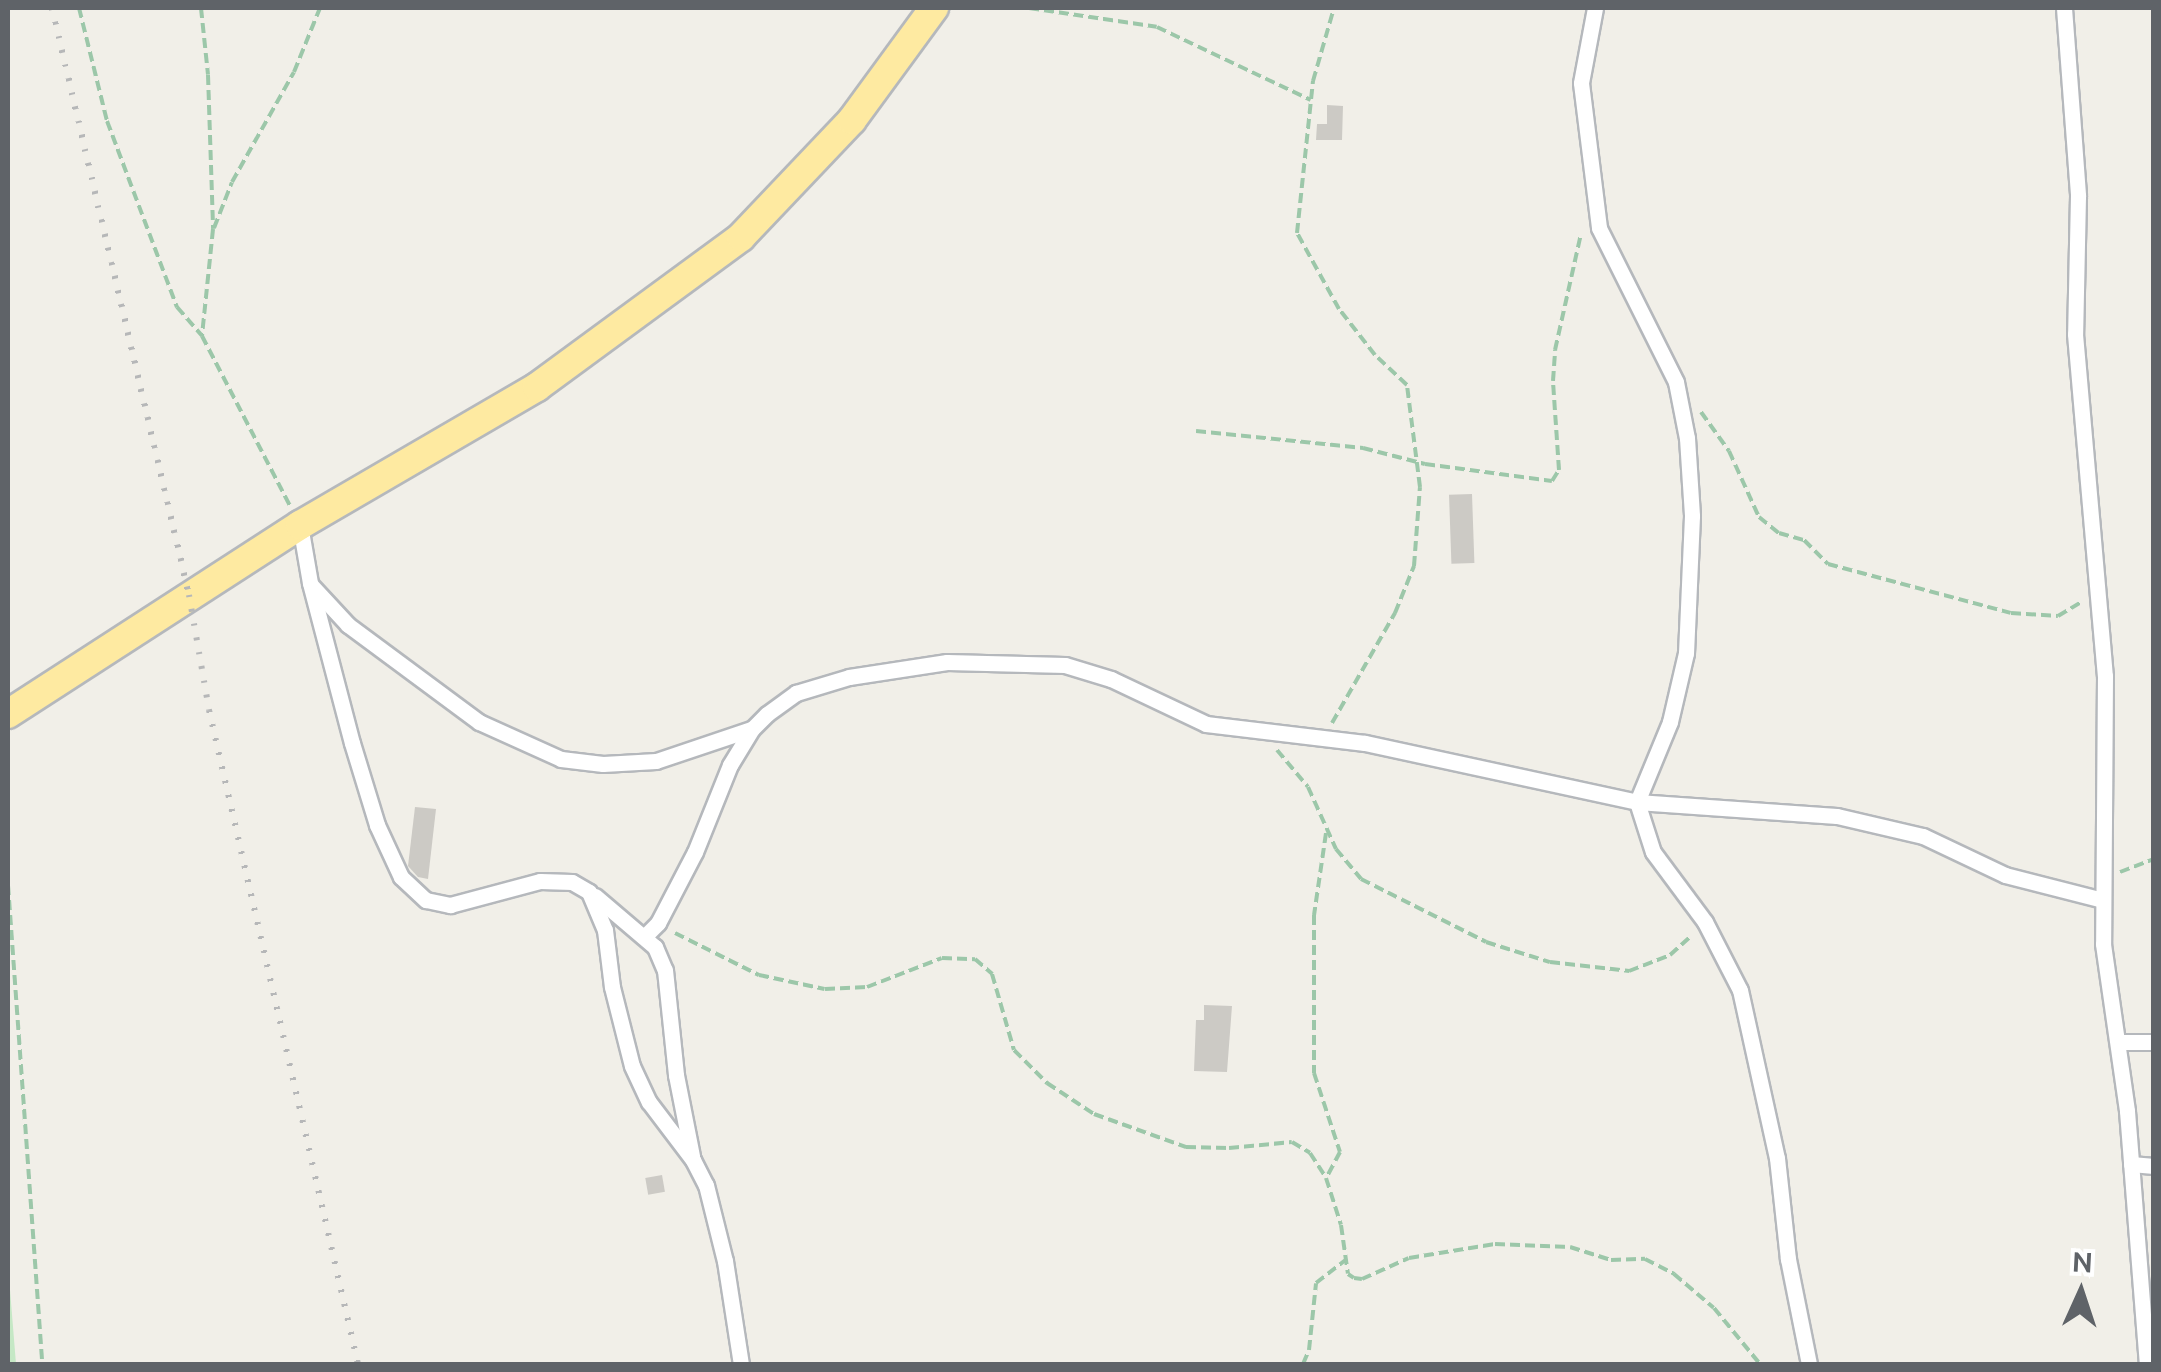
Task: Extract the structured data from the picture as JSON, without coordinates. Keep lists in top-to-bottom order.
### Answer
{
  "north": "top"
}
